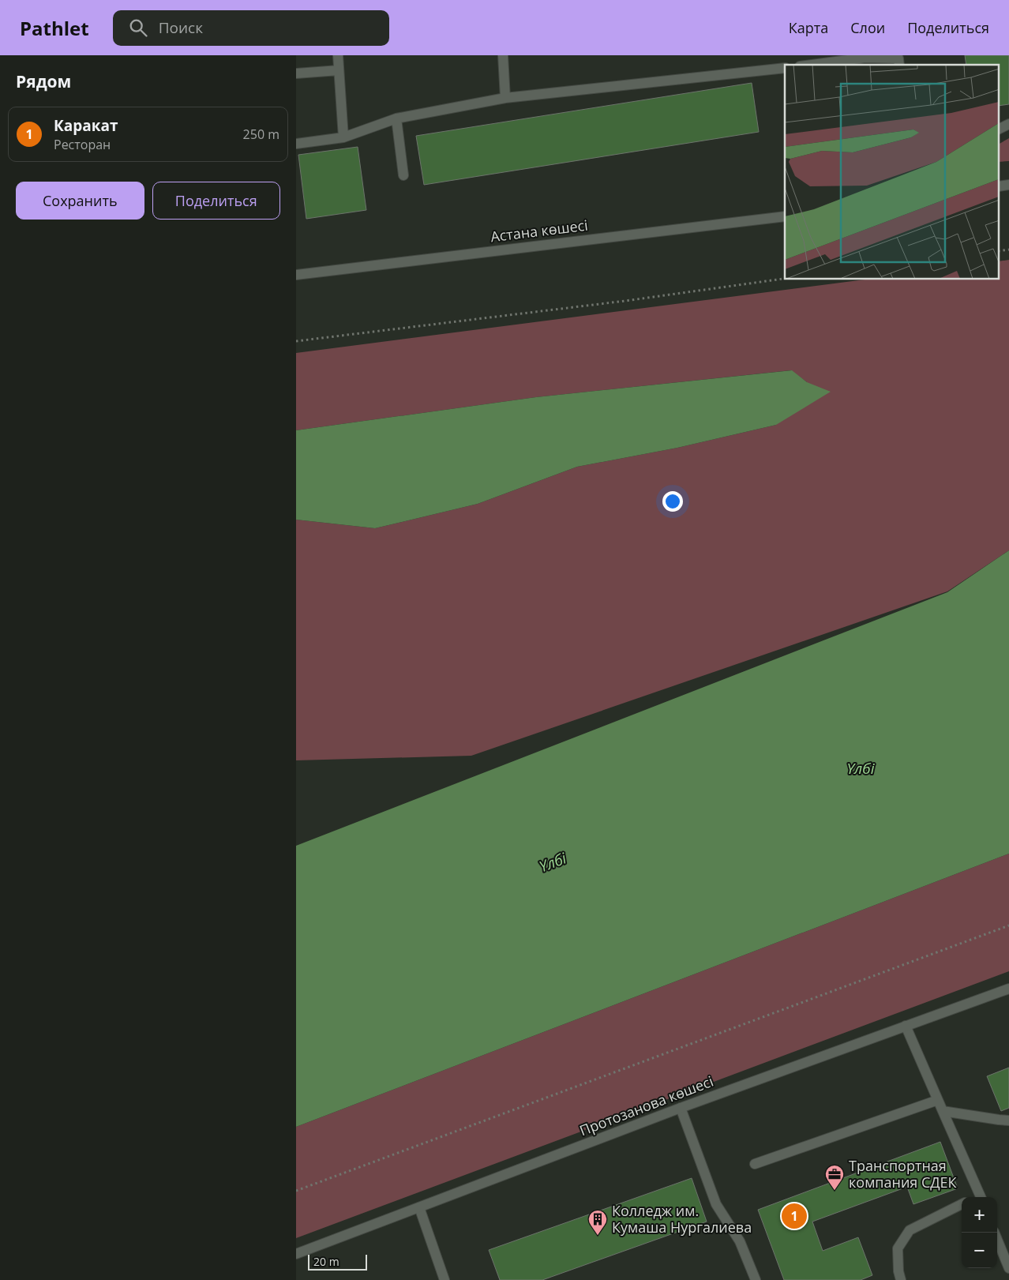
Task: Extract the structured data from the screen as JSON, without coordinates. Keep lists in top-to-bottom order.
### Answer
{
  "streets": {
    "main road": ["Астана көшесі", "Протозанова көшесі"]
  },
  "water": ["Үлбі"],
  "places": {
    "office": ["Транспортная компания СДЕК"],
    "building": ["Колледж им. Кумаша Нургалиева"]
  },
  "scale_bar": "20 m",
  "page": {
    "header": "Pathlet",
    "search": "Поиск",
    "nav": ["Карта", "Слои", "Поделиться"],
    "heading": "Рядом",
    "list": [
      {
        "mark": "1",
        "name": "Каракат",
        "note": "Ресторан",
        "value": "250 m"
      }
    ],
    "buttons": ["Сохранить", "Поделиться"],
    "map_buttons": ["+", "−"],
    "pins": "1",
    "scale": "20 m"
  }
}
